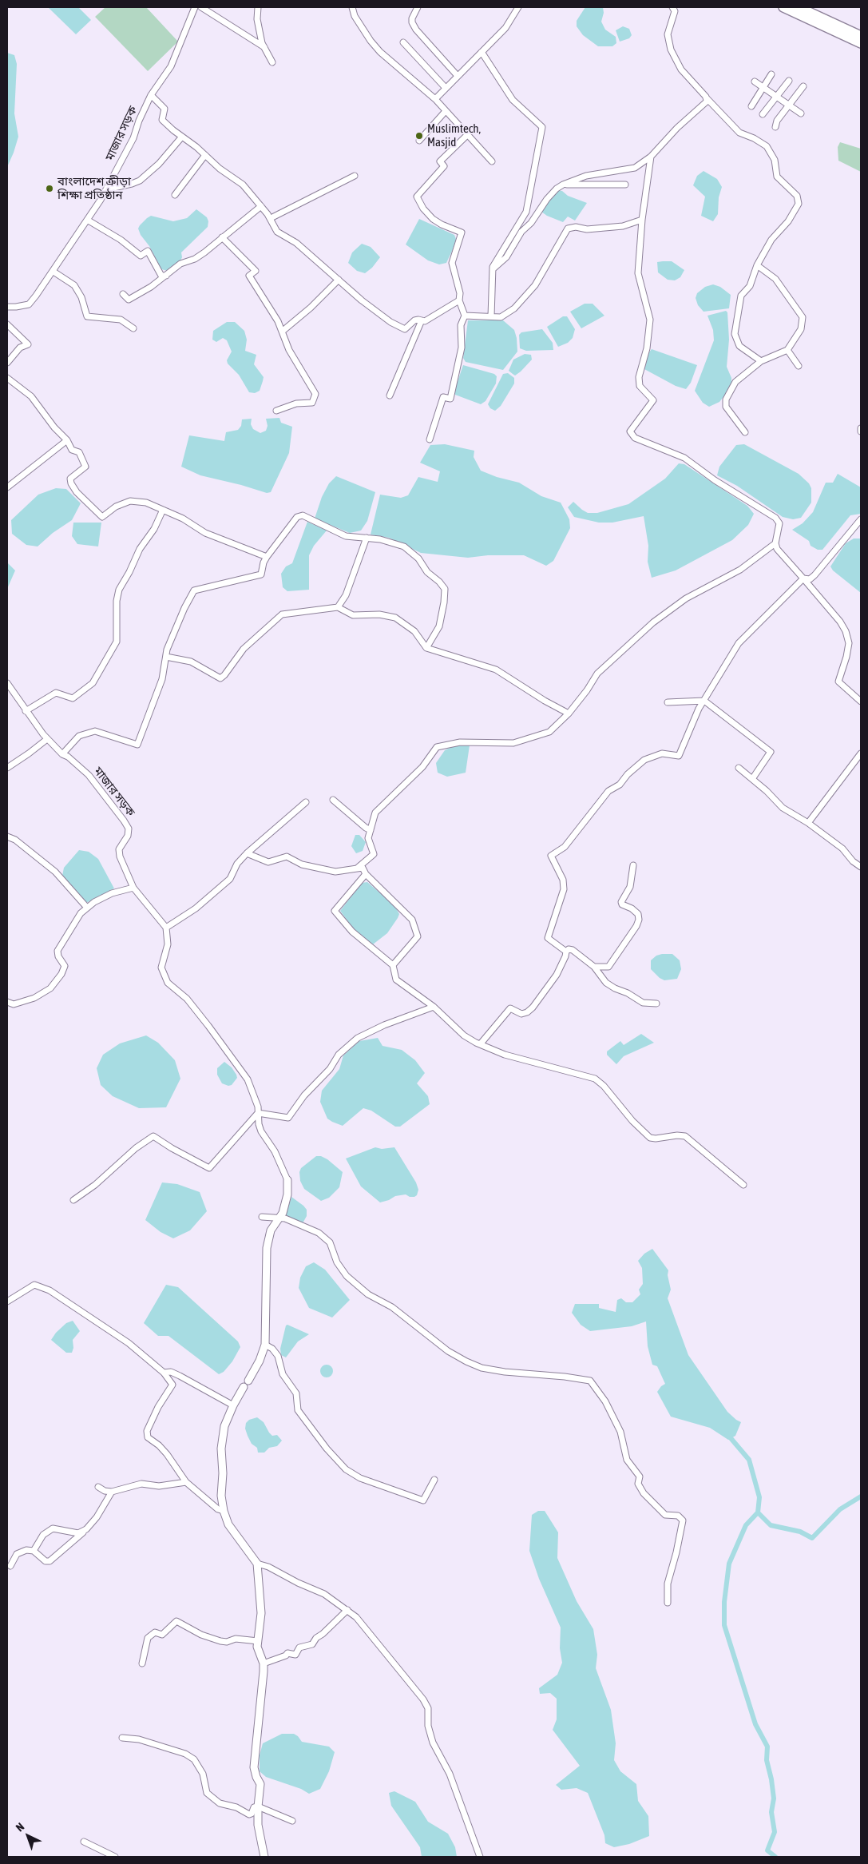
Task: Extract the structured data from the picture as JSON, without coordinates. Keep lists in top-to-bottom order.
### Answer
{
  "streets": {
    "street": ["মাজার সড়ক"]
  },
  "places": ["Muslimtech, Masjid", "বাংলাদেশ ক্রীড়া শিক্ষা প্রতিষ্ঠান"],
  "north": "top left"
}
